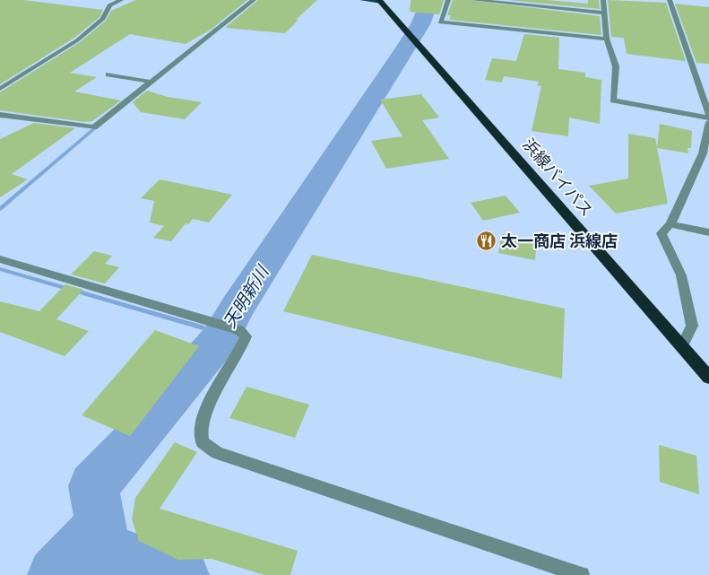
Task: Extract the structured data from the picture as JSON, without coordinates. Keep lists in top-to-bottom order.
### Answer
{
  "streets": {
    "highway": ["浜線バイパス"]
  },
  "water": ["天明新川"],
  "places": {
    "restaurant": ["太一商店 浜線店"]
  }
}
